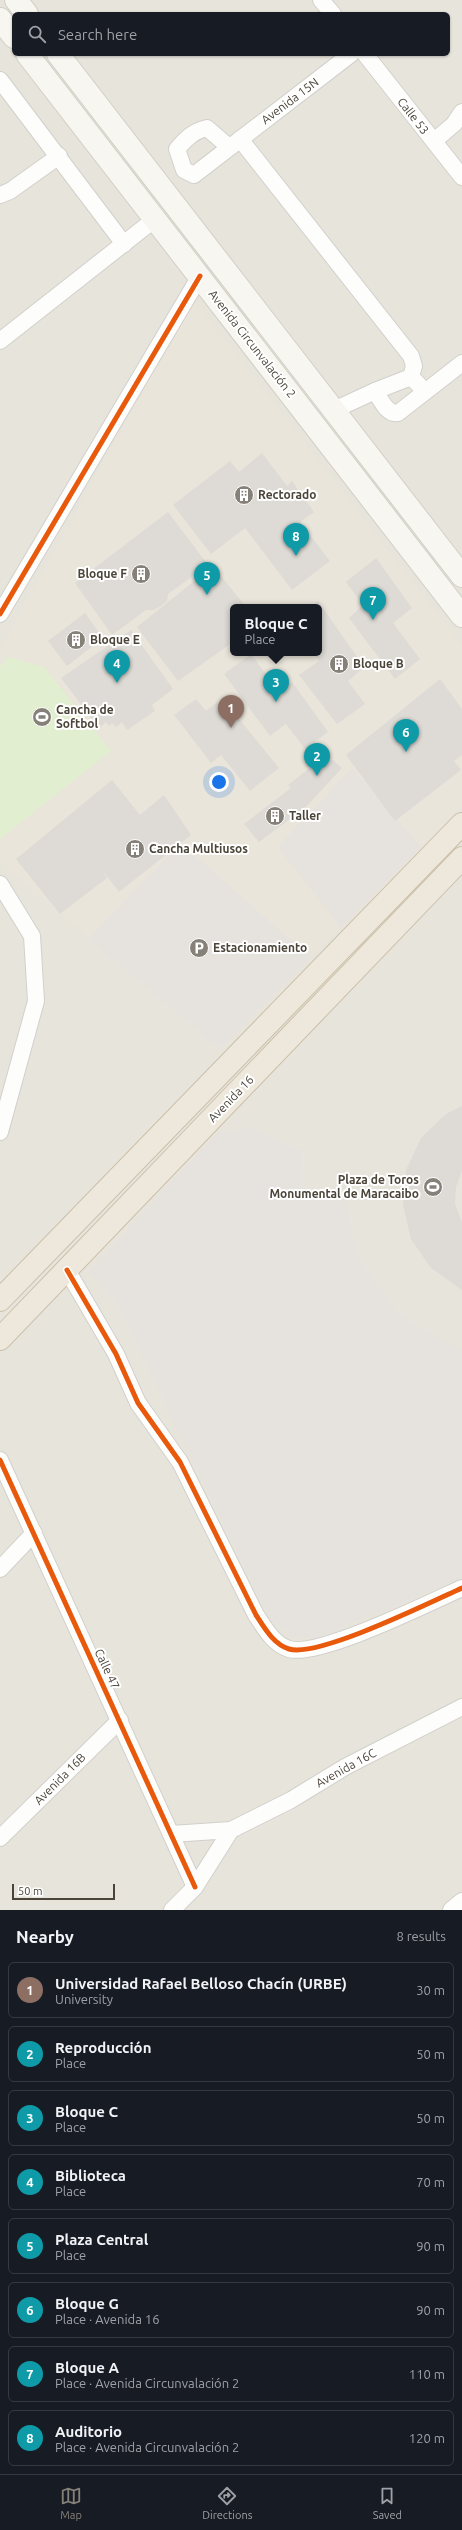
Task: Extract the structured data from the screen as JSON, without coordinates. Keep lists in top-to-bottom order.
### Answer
{
  "streets": {
    "highway": ["Avenida 16"],
    "main road": ["Avenida Circunvalación 2"],
    "street": [
      "Avenida 15N",
      "Calle 53",
      "Calle 47",
      "Avenida 16C",
      "Avenida 16B"
    ]
  },
  "crossings": [
    ["Calle 47", "Avenida 16B"]
  ],
  "places": {
    "building": [
      "Rectorado",
      "Bloque F",
      "Bloque E",
      "Bloque B",
      "Taller",
      "Cancha Multiusos"
    ],
    "sports": ["Cancha de Softbol", "Plaza de Toros Monumental de Maracaibo"],
    "parking": ["Estacionamiento"]
  },
  "scale_bar": "50 m",
  "page": {
    "search": "Search here",
    "pins": [
      "8",
      "5",
      "7",
      "4",
      "3",
      "1",
      "6",
      "2"
    ],
    "popup": ["Bloque C", "Place"],
    "scale": "50 m",
    "heading": ["Nearby", "8 results"],
    "list": [
      {
        "mark": "1",
        "name": "Universidad Rafael Belloso Chacín (URBE)",
        "note": "University",
        "value": "30 m"
      },
      {
        "mark": "2",
        "name": "Reproducción",
        "note": "Place",
        "value": "50 m"
      },
      {
        "mark": "3",
        "name": "Bloque C",
        "note": "Place",
        "value": "50 m"
      },
      {
        "mark": "4",
        "name": "Biblioteca",
        "note": "Place",
        "value": "70 m"
      },
      {
        "mark": "5",
        "name": "Plaza Central",
        "note": "Place",
        "value": "90 m"
      },
      {
        "mark": "6",
        "name": "Bloque G",
        "note": "Place · Avenida 16",
        "value": "90 m"
      },
      {
        "mark": "7",
        "name": "Bloque A",
        "note": "Place · Avenida Circunvalación 2",
        "value": "110 m"
      },
      {
        "mark": "8",
        "name": "Auditorio",
        "note": "Place · Avenida Circunvalación 2",
        "value": "120 m"
      }
    ],
    "nav": ["Map", "Directions", "Saved"]
  }
}
